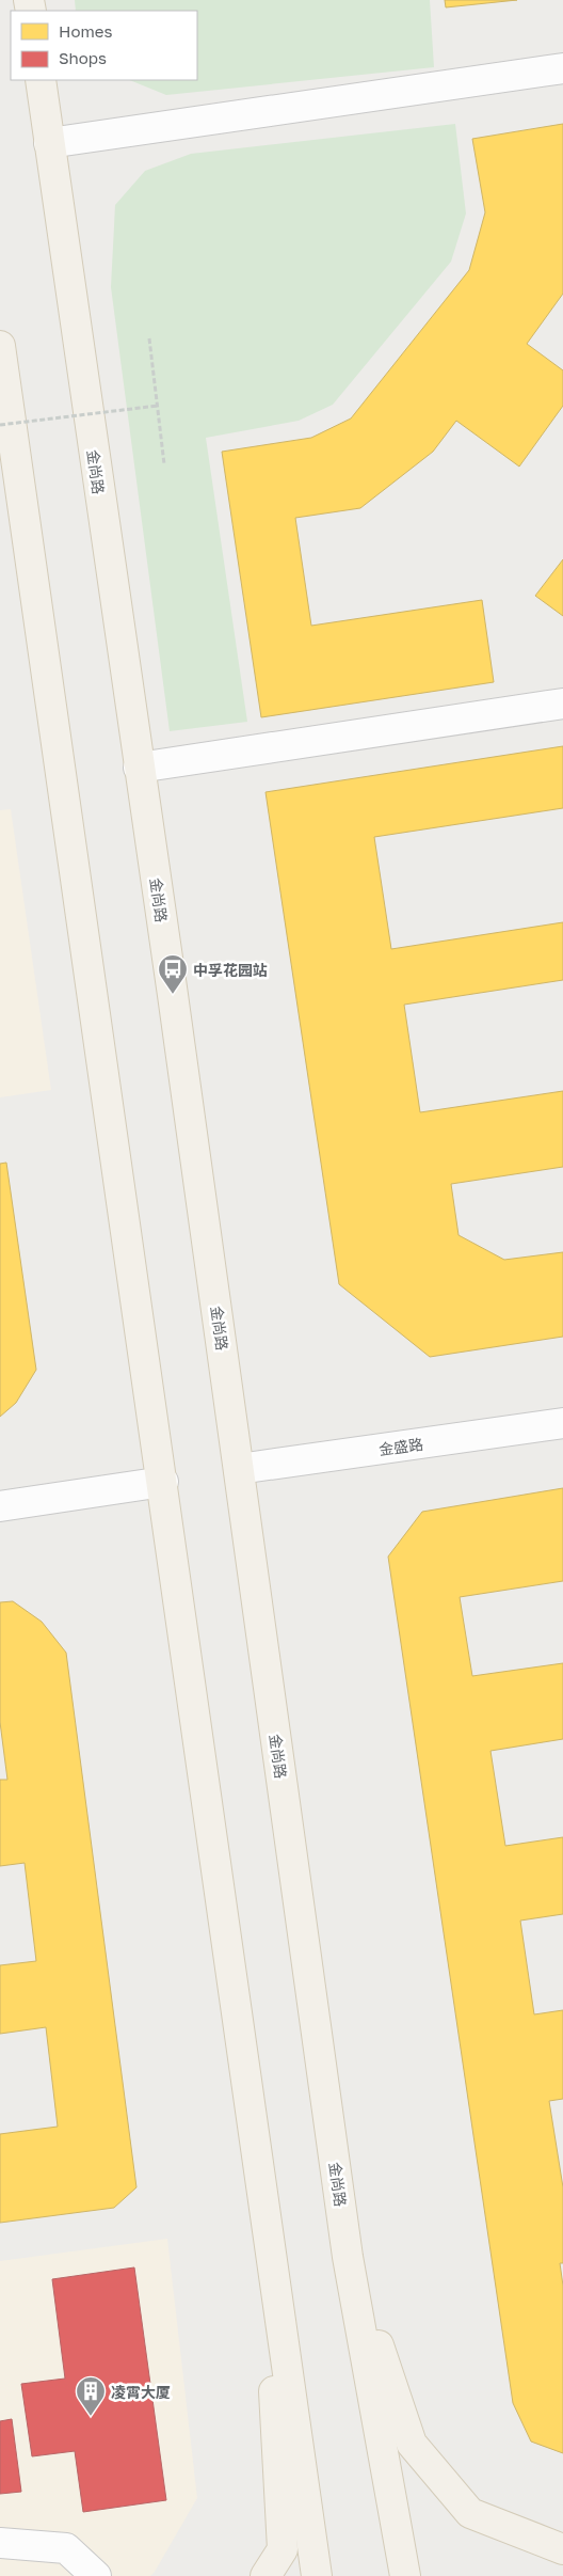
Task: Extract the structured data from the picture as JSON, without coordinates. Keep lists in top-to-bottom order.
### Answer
{
  "streets": {
    "main road": ["金尚路"],
    "street": ["金盛路"]
  },
  "crossings": [
    ["金尚路", "金盛路"]
  ],
  "places": {
    "bus stop": ["中孚花园站"],
    "building": ["凌霄大厦"]
  },
  "legend": ["Homes", "Shops"]
}
